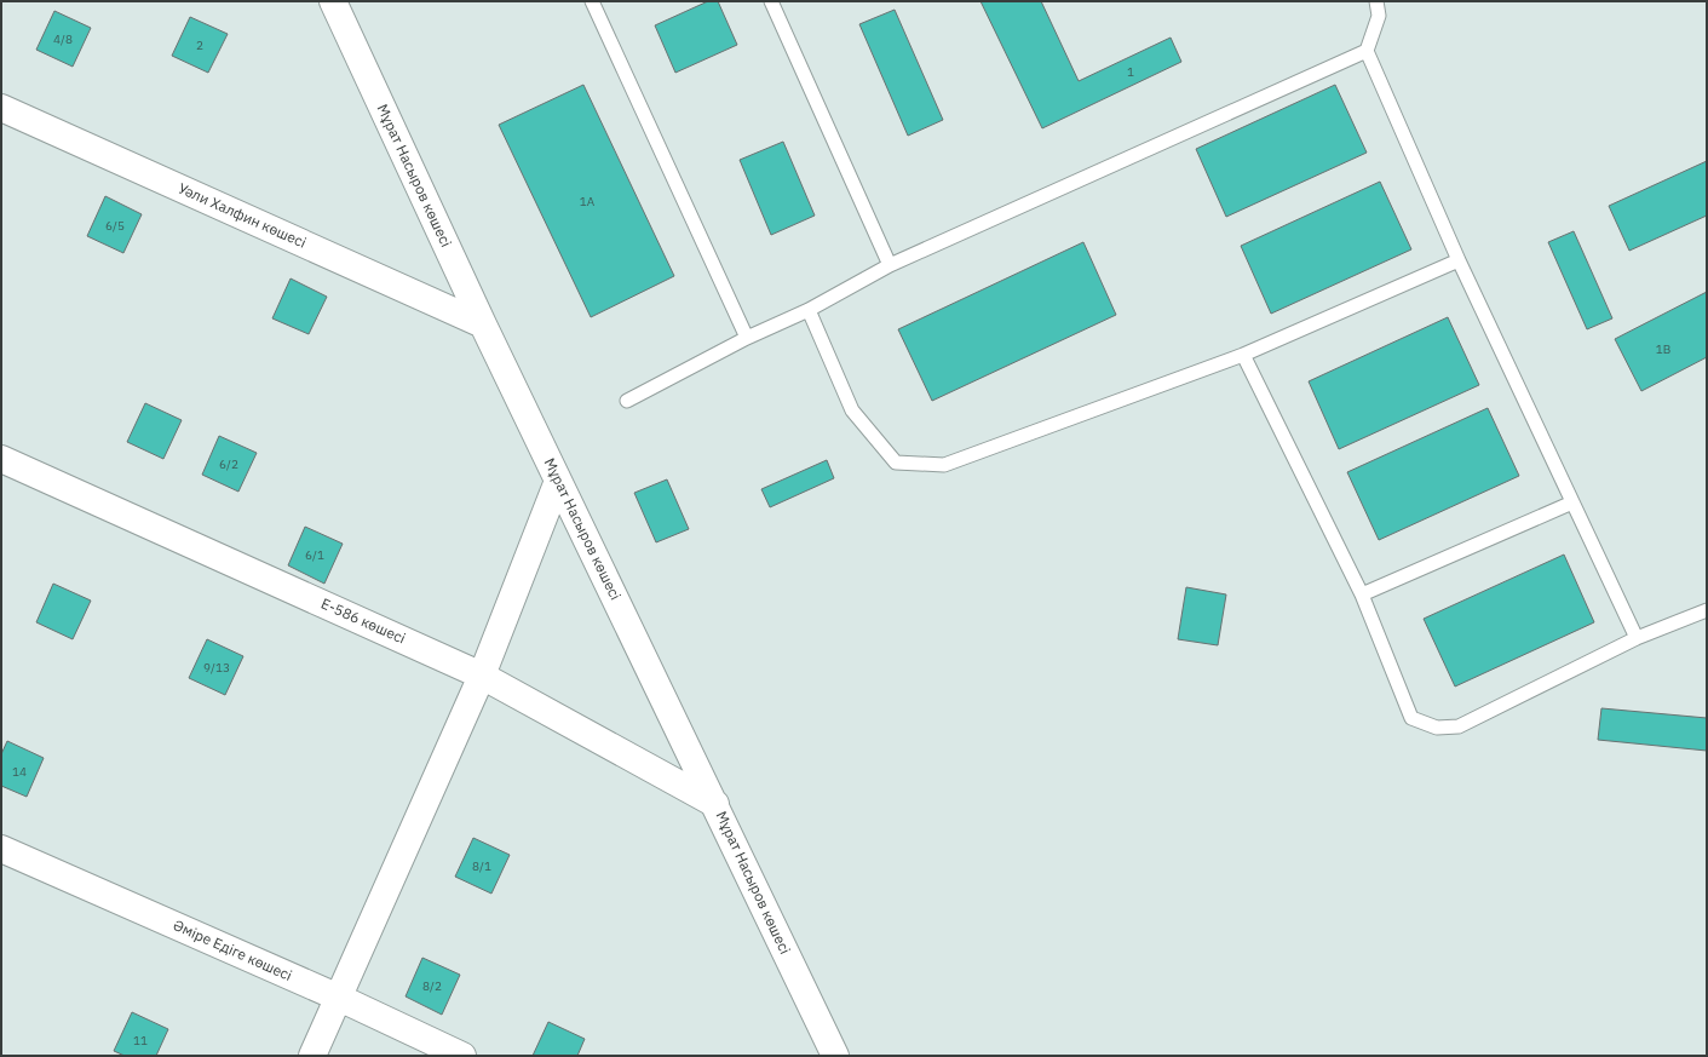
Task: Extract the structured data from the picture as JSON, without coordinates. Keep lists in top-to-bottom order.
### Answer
{
  "streets": {
    "street": [
      "Мұрат Насыров көшесі",
      "Уәли Халфин көшесі",
      "Е-586 көшесі",
      "Әміре Едіге көшесі"
    ]
  },
  "crossings": [
    ["Мұрат Насыров көшесі", "Уәли Халфин көшесі"],
    ["Мұрат Насыров көшесі", "Е-586 көшесі"]
  ],
  "house_numbers": [
    "4/8",
    "2",
    "1",
    "1А",
    "6/5",
    "1В",
    "6/2",
    "6/1",
    "9/13",
    "14",
    "8/1",
    "8/2",
    "11"
  ]
}
